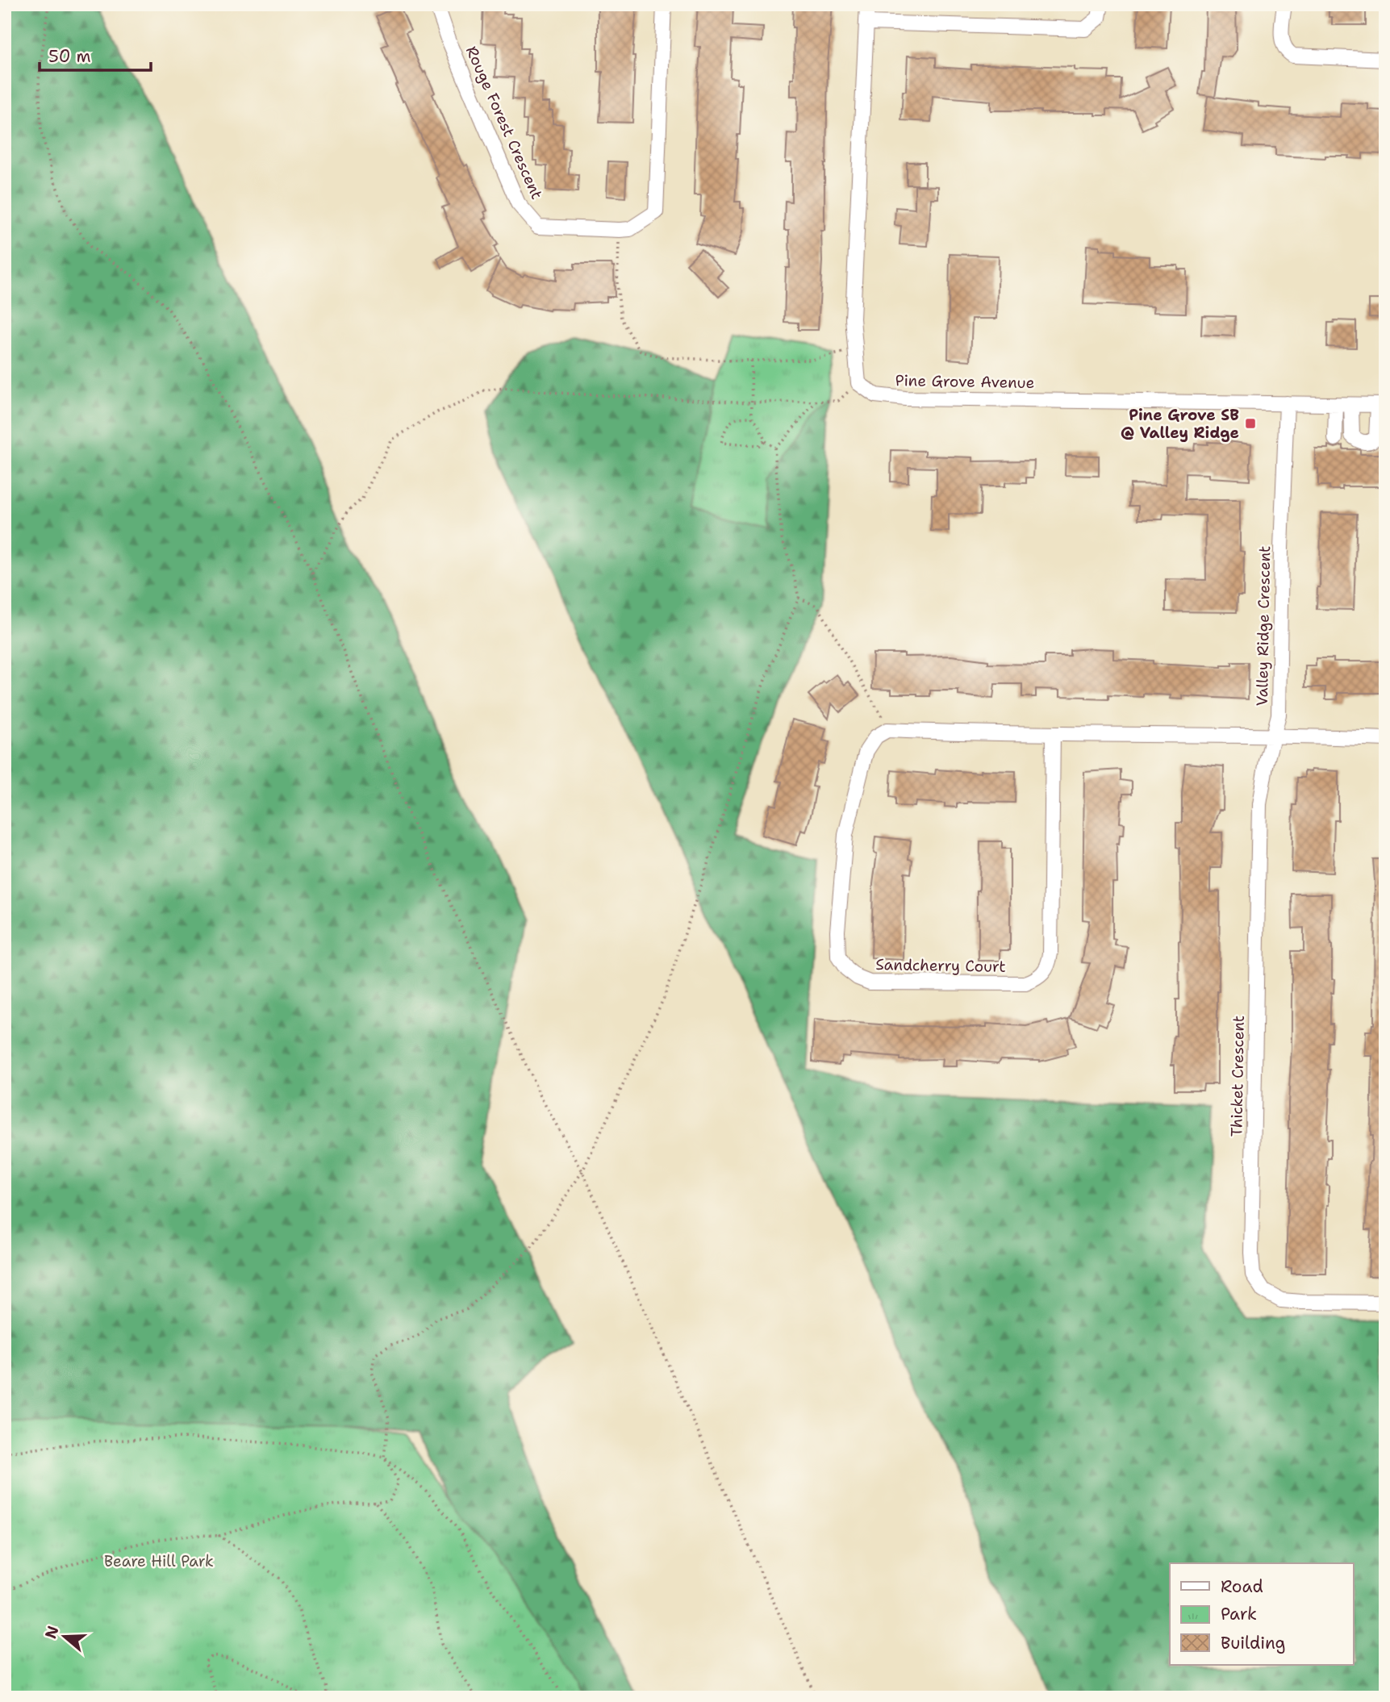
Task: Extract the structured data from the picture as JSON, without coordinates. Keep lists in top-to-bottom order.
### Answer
{
  "streets": {
    "street": [
      "Rouge Forest Crescent",
      "Pine Grove Avenue",
      "Valley Ridge Crescent",
      "Sandcherry Court",
      "Thicket Crescent"
    ]
  },
  "crossings": [
    ["Pine Grove Avenue", "Valley Ridge Crescent"],
    ["Valley Ridge Crescent", "Thicket Crescent"]
  ],
  "parks": ["Beare Hill Park"],
  "places": {
    "transit": ["Pine Grove SB @ Valley Ridge"]
  },
  "legend": ["Road", "Park", "Building"],
  "scale_bar": "50 m",
  "north": "left"
}
